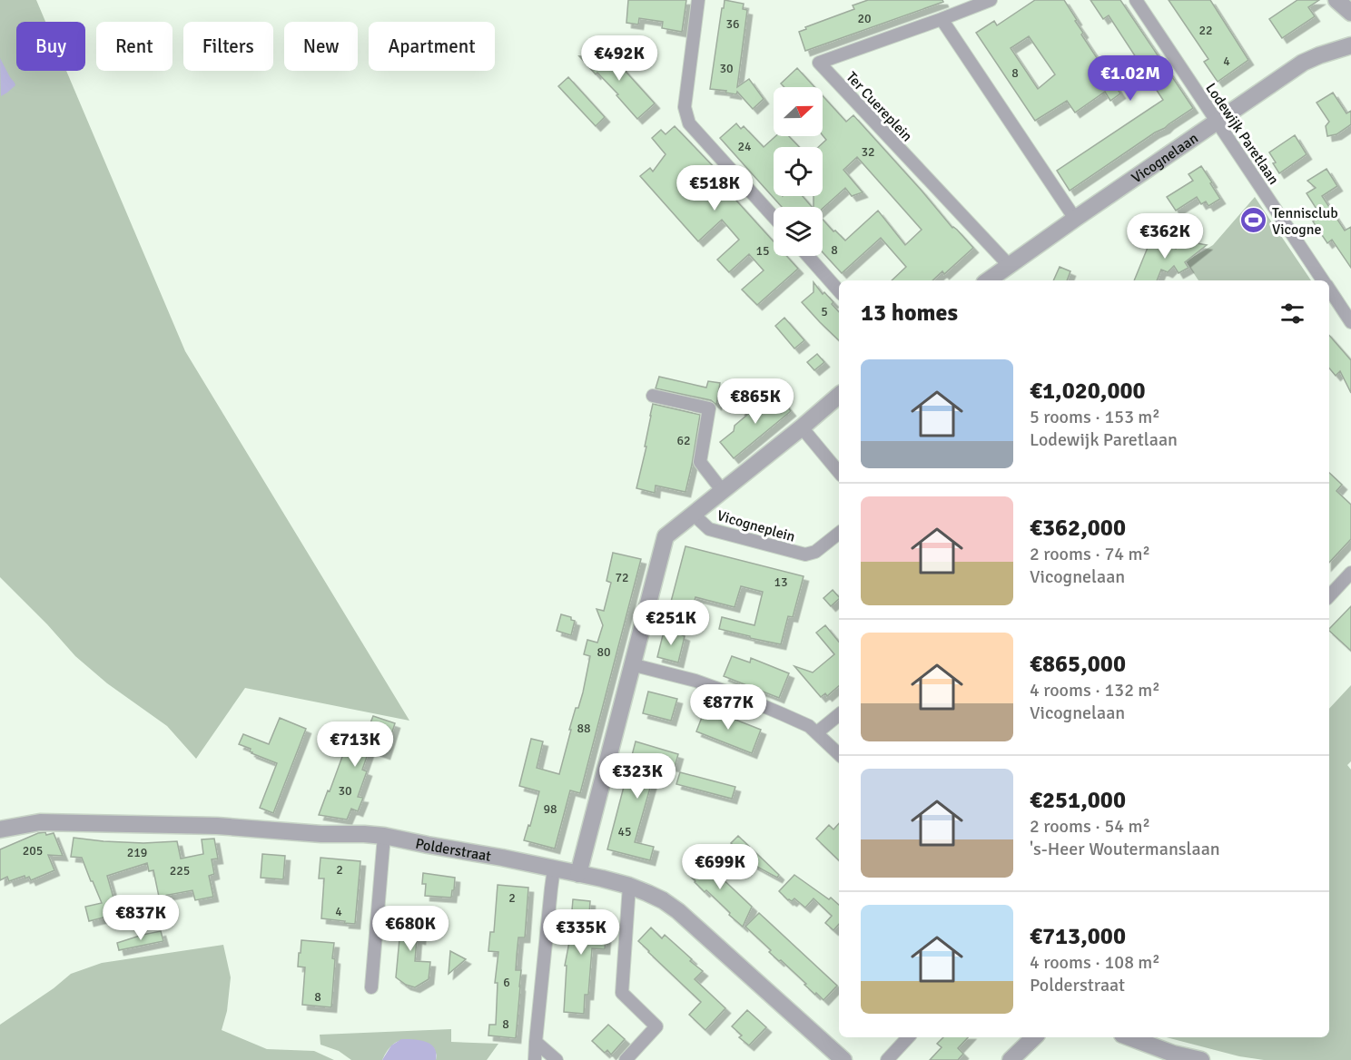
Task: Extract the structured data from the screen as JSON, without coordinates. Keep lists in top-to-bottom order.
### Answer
{
  "streets": {
    "street": [
      "Ter Cuereplein",
      "Lodewijk Paretlaan",
      "Vicognelaan",
      "Vicogneplein",
      "Polderstraat"
    ]
  },
  "crossings": [
    ["Ter Cuereplein", "Vicognelaan"],
    ["Lodewijk Paretlaan", "Vicognelaan"]
  ],
  "places": {
    "sports": ["Tennisclub Vicogne"]
  },
  "house_numbers": [
    "20",
    "36",
    "22",
    "4",
    "30",
    "8",
    "24",
    "32",
    "8",
    "15",
    "5",
    "62",
    "72",
    "13",
    "80",
    "88",
    "30",
    "98",
    "45",
    "205",
    "219",
    "2",
    "225",
    "2",
    "4",
    "6",
    "8",
    "8"
  ],
  "north": "right",
  "page": {
    "chip": [
      "Buy",
      "Rent",
      "Filters",
      "New",
      "Apartment"
    ],
    "price": [
      "€492K",
      "€1.02M",
      "€518K",
      "€362K",
      "€865K",
      "€251K",
      "€877K",
      "€713K",
      "€323K",
      "€699K",
      "€837K",
      "€680K",
      "€335K"
    ],
    "heading": "13 homes",
    "list": [
      {
        "name": "€1,020,000",
        "note": "5 rooms · 153 m² · Lodewijk Paretlaan"
      },
      {
        "name": "€362,000",
        "note": "2 rooms · 74 m² · Vicognelaan"
      },
      {
        "name": "€865,000",
        "note": "4 rooms · 132 m² · Vicognelaan"
      },
      {
        "name": "€251,000",
        "note": "2 rooms · 54 m² · 's-Heer Woutermanslaan"
      },
      {
        "name": "€713,000",
        "note": "4 rooms · 108 m² · Polderstraat"
      }
    ]
  }
}
